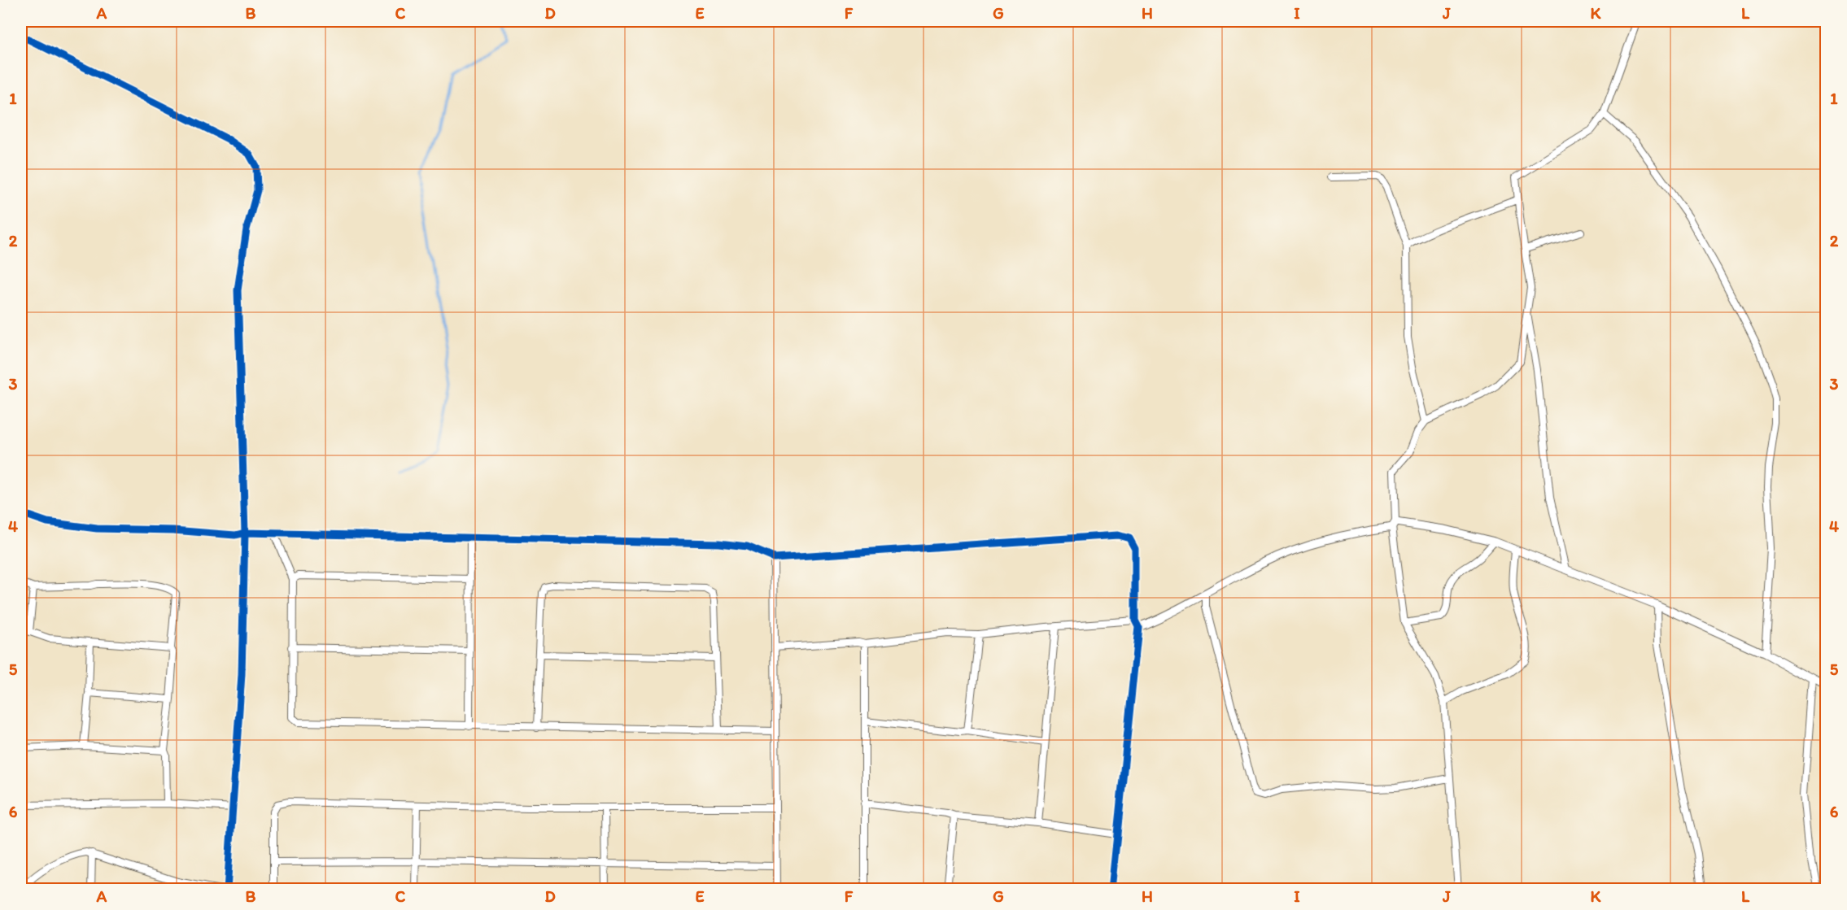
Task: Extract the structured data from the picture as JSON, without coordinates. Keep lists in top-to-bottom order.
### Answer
{
  "grid": {
    "columns": [
      "A",
      "B",
      "C",
      "D",
      "E",
      "F",
      "G",
      "H",
      "I",
      "J",
      "K",
      "L"
    ],
    "rows": [
      "1",
      "2",
      "3",
      "4",
      "5",
      "6"
    ]
  }
}
